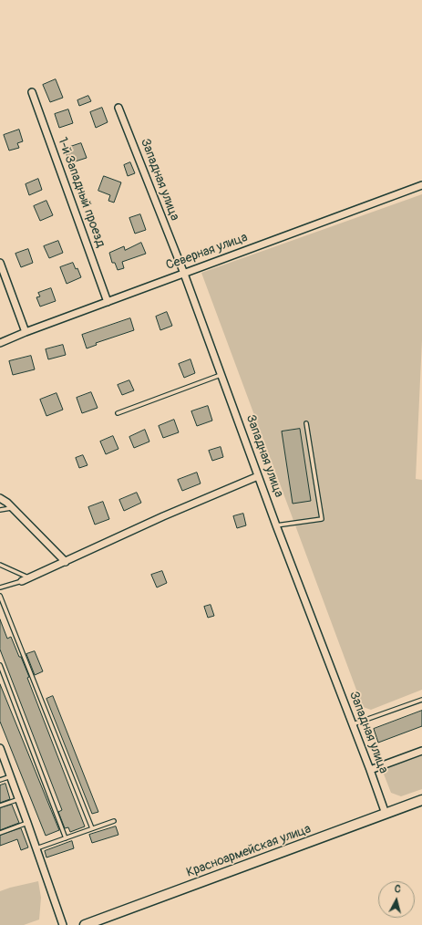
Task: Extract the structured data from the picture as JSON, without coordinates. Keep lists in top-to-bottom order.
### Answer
{
  "streets": {
    "main road": ["Красноармейская улица"],
    "street": ["Западная улица", "1-й Западный проезд", "Северная улица"]
  },
  "crossings": [
    ["Западная улица", "Северная улица"],
    ["Западная улица", "Красноармейская улица"],
    ["1-й Западный проезд", "Северная улица"]
  ],
  "north": "top"
}
